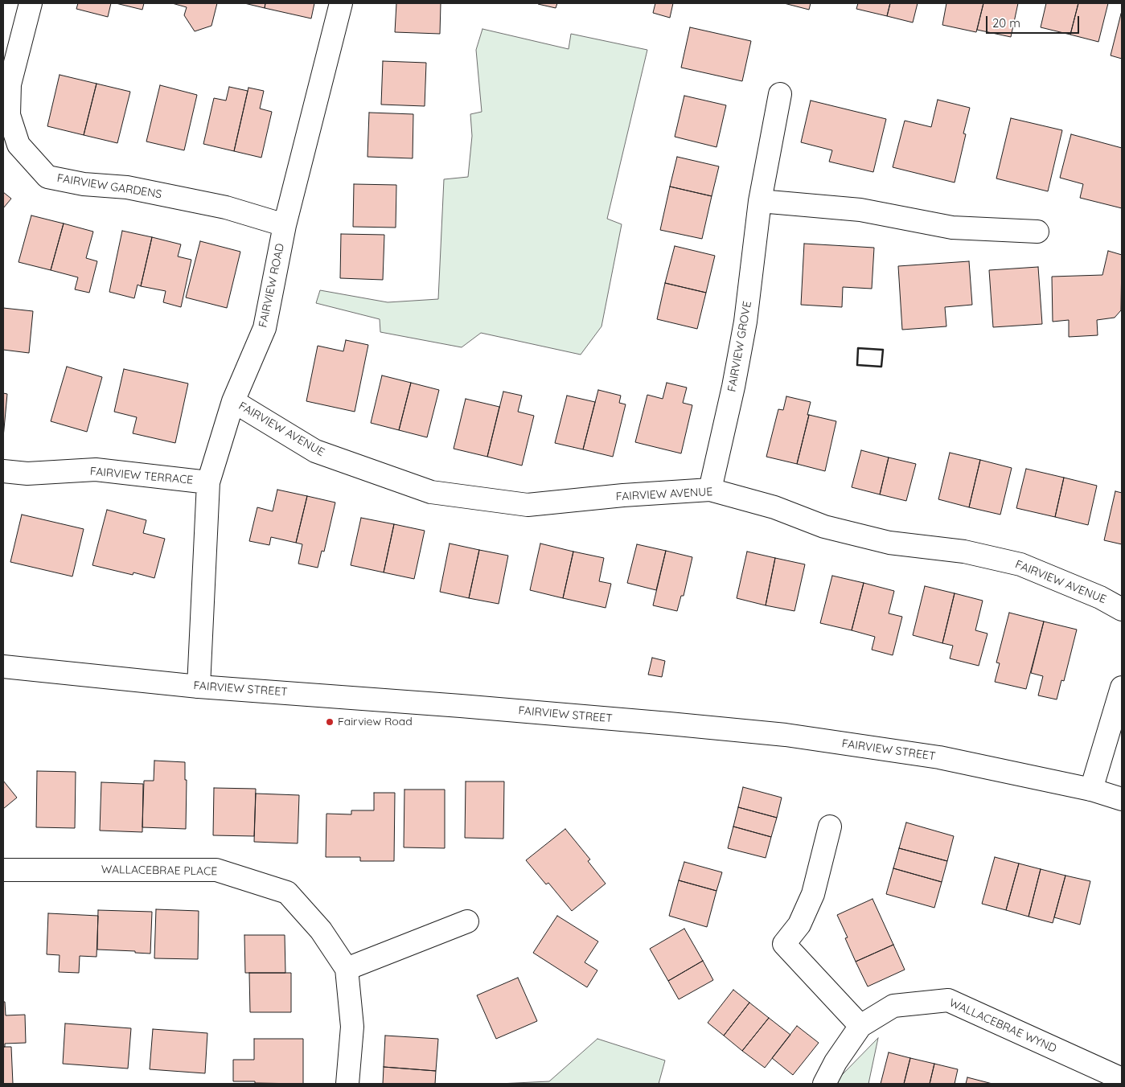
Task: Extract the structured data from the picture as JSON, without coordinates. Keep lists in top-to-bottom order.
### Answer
{
  "streets": {
    "street": [
      "FAIRVIEW GARDENS",
      "FAIRVIEW ROAD",
      "FAIRVIEW GROVE",
      "FAIRVIEW AVENUE",
      "FAIRVIEW TERRACE",
      "FAIRVIEW STREET",
      "WALLACEBRAE PLACE",
      "WALLACEBRAE WYND"
    ]
  },
  "crossings": [
    ["FAIRVIEW GARDENS", "FAIRVIEW ROAD"],
    ["FAIRVIEW ROAD", "FAIRVIEW AVENUE"],
    ["FAIRVIEW ROAD", "FAIRVIEW TERRACE"],
    ["FAIRVIEW ROAD", "FAIRVIEW STREET"],
    ["FAIRVIEW GROVE", "FAIRVIEW AVENUE"]
  ],
  "places": ["Fairview Road"],
  "scale_bar": "20 m"
}
